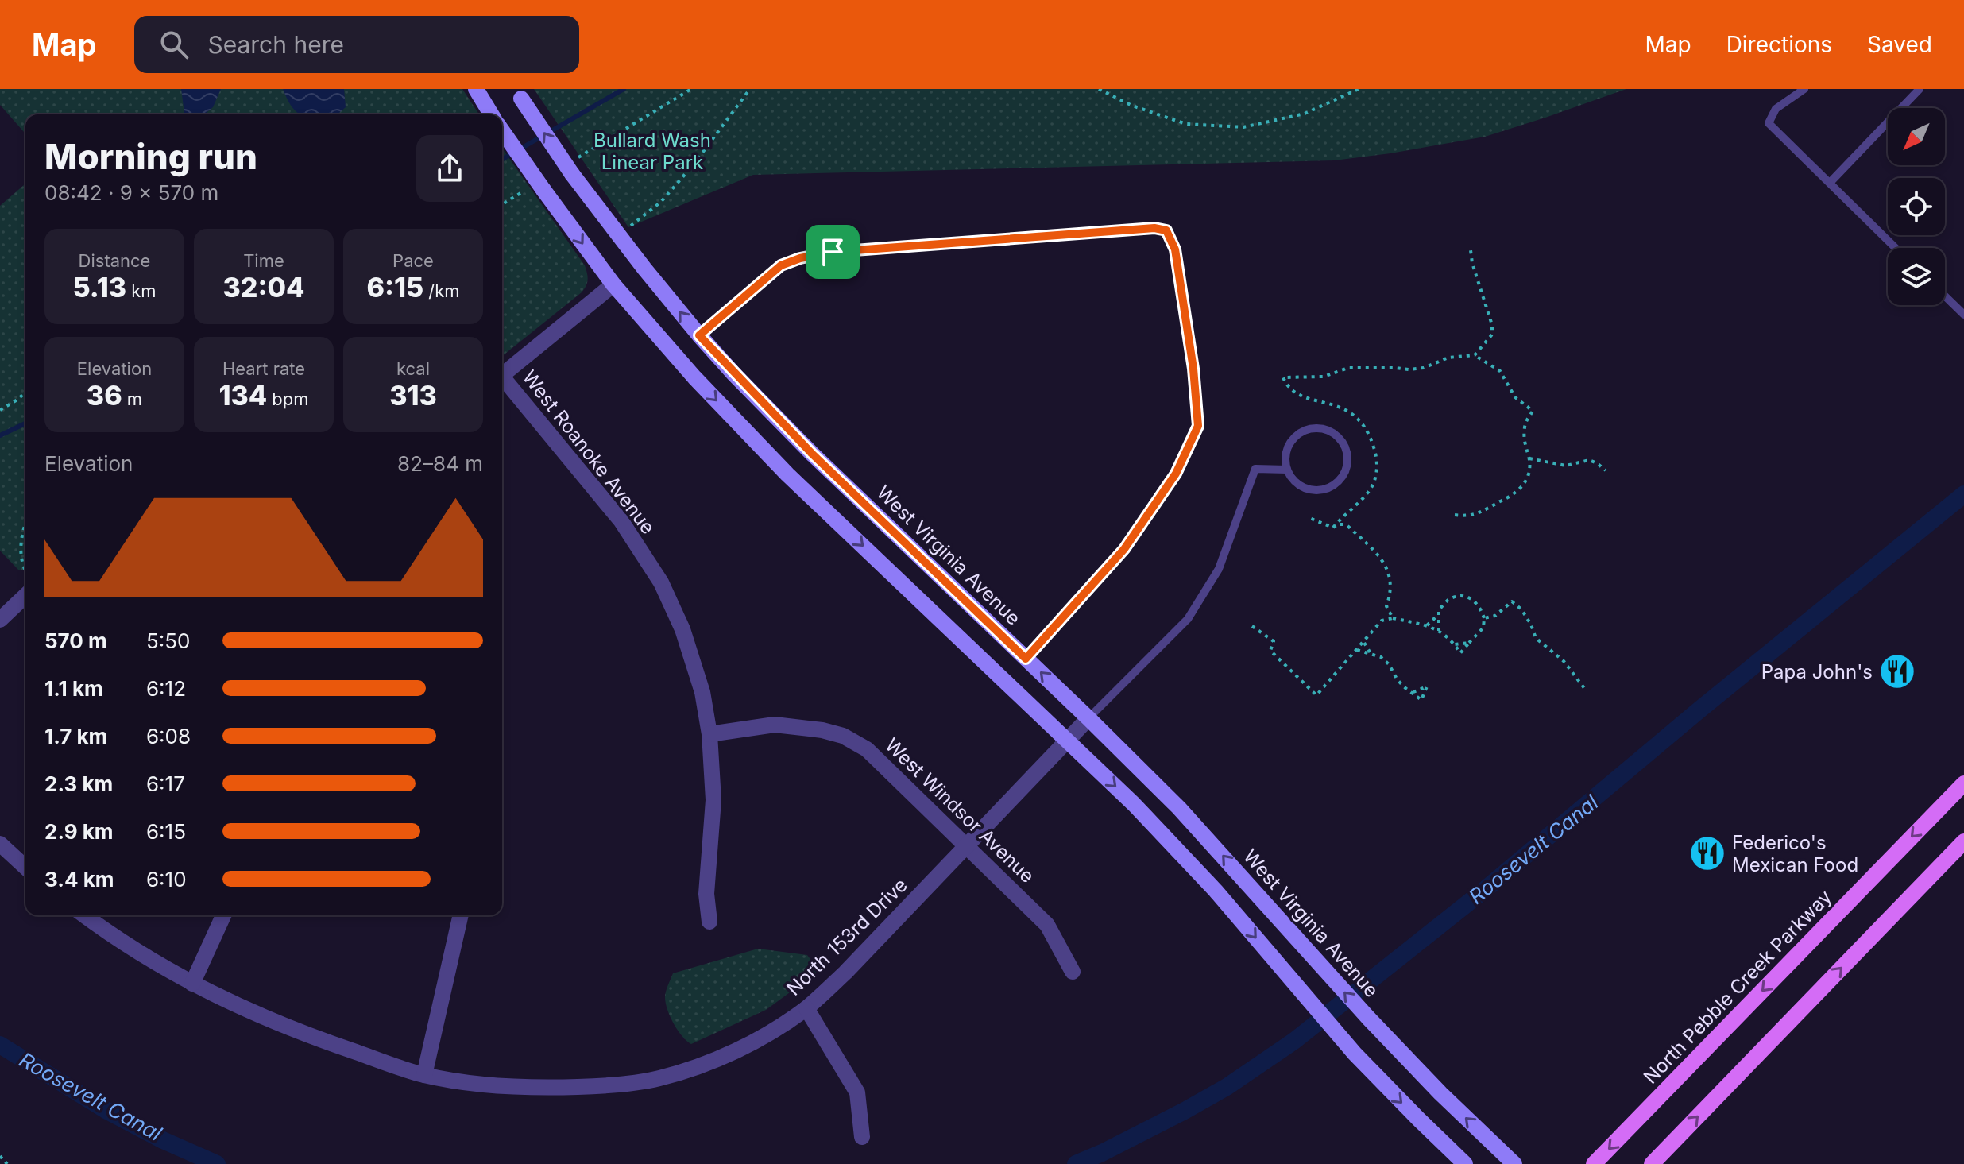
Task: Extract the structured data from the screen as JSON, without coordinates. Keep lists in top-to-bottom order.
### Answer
{
  "streets": {
    "main road": ["West Virginia Avenue", "North Pebble Creek Parkway"],
    "street": ["West Roanoke Avenue", "West Windsor Avenue", "North 153rd Drive"]
  },
  "crossings": [
    ["West Roanoke Avenue", "West Windsor Avenue"],
    ["West Virginia Avenue", "North 153rd Drive"],
    ["West Windsor Avenue", "North 153rd Drive"]
  ],
  "water": ["Roosevelt Canal"],
  "parks": ["Bullard Wash Linear Park"],
  "places": {
    "restaurant": ["Papa John's", "Federico's Mexican Food"]
  },
  "north": "bottom left",
  "page": {
    "header": "Map",
    "search": "Search here",
    "nav": ["Map", "Directions", "Saved"],
    "heading": ["Morning run", "08:42 · 9 × 570 m"],
    "stats": [
      ["Distance", "5.13 km"],
      ["Time", "32:04"],
      ["Pace", "6:15 /km"],
      ["Elevation", "36 m"],
      ["Heart rate", "134 bpm"],
      ["kcal", "313"]
    ],
    "chart": ["Elevation", "82–84 m"],
    "list": [
      {
        "name": "570 m",
        "note": "5:50"
      },
      {
        "name": "1.1 km",
        "note": "6:12"
      },
      {
        "name": "1.7 km",
        "note": "6:08"
      },
      {
        "name": "2.3 km",
        "note": "6:17"
      },
      {
        "name": "2.9 km",
        "note": "6:15"
      },
      {
        "name": "3.4 km",
        "note": "6:10"
      }
    ]
  }
}
